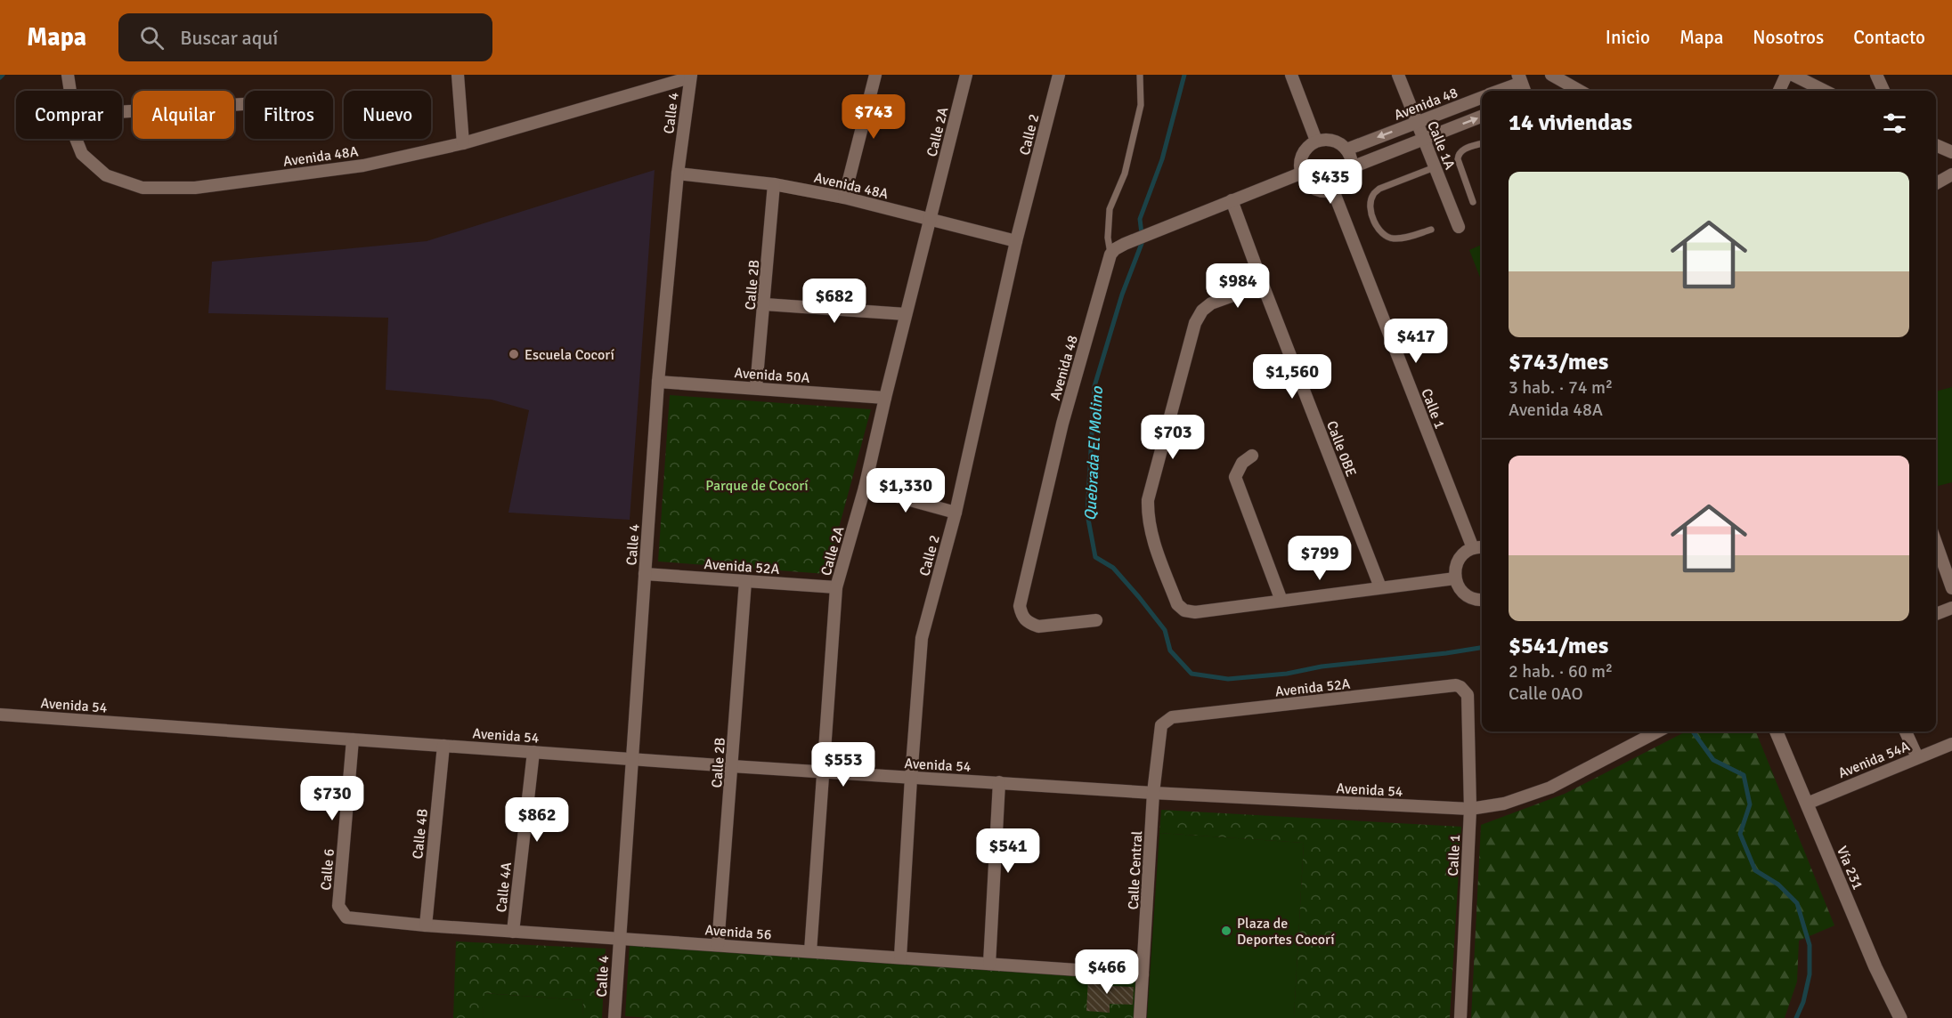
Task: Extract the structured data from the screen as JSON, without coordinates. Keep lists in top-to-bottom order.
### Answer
{
  "streets": {
    "main road": ["Vía 231"],
    "street": [
      "Avenida 48",
      "Calle 4",
      "Calle 2A",
      "Calle 2",
      "Calle 1A",
      "Avenida 48A",
      "Calle 2B",
      "Avenida 50A",
      "Calle 1",
      "Calle 0BE",
      "Avenida 52A",
      "Avenida 54",
      "Avenida 54A",
      "Calle 4B",
      "Calle 6",
      "Calle Central",
      "Calle 4A",
      "Avenida 56"
    ]
  },
  "crossings": [
    ["Avenida 48", "Calle 1A"],
    ["Avenida 48", "Calle 1"],
    ["Calle 4", "Avenida 48A"],
    ["Calle 4", "Avenida 50A"],
    ["Calle 4", "Avenida 52A"],
    ["Calle 4", "Avenida 54"],
    ["Calle 4", "Avenida 56"],
    ["Calle 2A", "Avenida 48A"],
    ["Calle 2A", "Avenida 50A"],
    ["Calle 2A", "Avenida 52A"],
    ["Calle 2A", "Avenida 54"],
    ["Calle 2A", "Avenida 56"],
    ["Calle 2", "Avenida 48A"],
    ["Calle 2", "Avenida 54"],
    ["Calle 2", "Avenida 56"],
    ["Avenida 48A", "Calle 2B"],
    ["Calle 2B", "Avenida 50A"],
    ["Calle 2B", "Avenida 52A"],
    ["Calle 2B", "Avenida 54"],
    ["Calle 2B", "Avenida 56"],
    ["Calle 1", "Avenida 52A"],
    ["Calle 1", "Avenida 54"],
    ["Avenida 52A", "Calle Central"],
    ["Avenida 54", "Calle 4B"],
    ["Avenida 54", "Calle 6"],
    ["Avenida 54", "Calle Central"],
    ["Avenida 54", "Calle 4A"],
    ["Avenida 54A", "Vía 231"],
    ["Calle 4B", "Avenida 56"],
    ["Calle 6", "Avenida 56"],
    ["Calle Central", "Avenida 56"],
    ["Calle 4A", "Avenida 56"]
  ],
  "water": ["Quebrada El Molino"],
  "parks": ["Parque de Cocorí"],
  "places": ["Escuela Cocorí", "Plaza de Deportes Cocorí"],
  "page": {
    "header": "Mapa",
    "search": "Buscar aquí",
    "nav": [
      "Inicio",
      "Mapa",
      "Nosotros",
      "Contacto"
    ],
    "chip": [
      "Comprar",
      "Alquilar",
      "Filtros",
      "Nuevo"
    ],
    "heading": "14 viviendas",
    "price": [
      "$743",
      "$435",
      "$984",
      "$682",
      "$417",
      "$1,560",
      "$703",
      "$1,330",
      "$799",
      "$553",
      "$730",
      "$862",
      "$541",
      "$466"
    ],
    "list": [
      {
        "name": "$743/mes",
        "note": "3 hab. · 74 m² · Avenida 48A"
      },
      {
        "name": "$541/mes",
        "note": "2 hab. · 60 m² · Calle 0AO"
      }
    ]
  }
}
